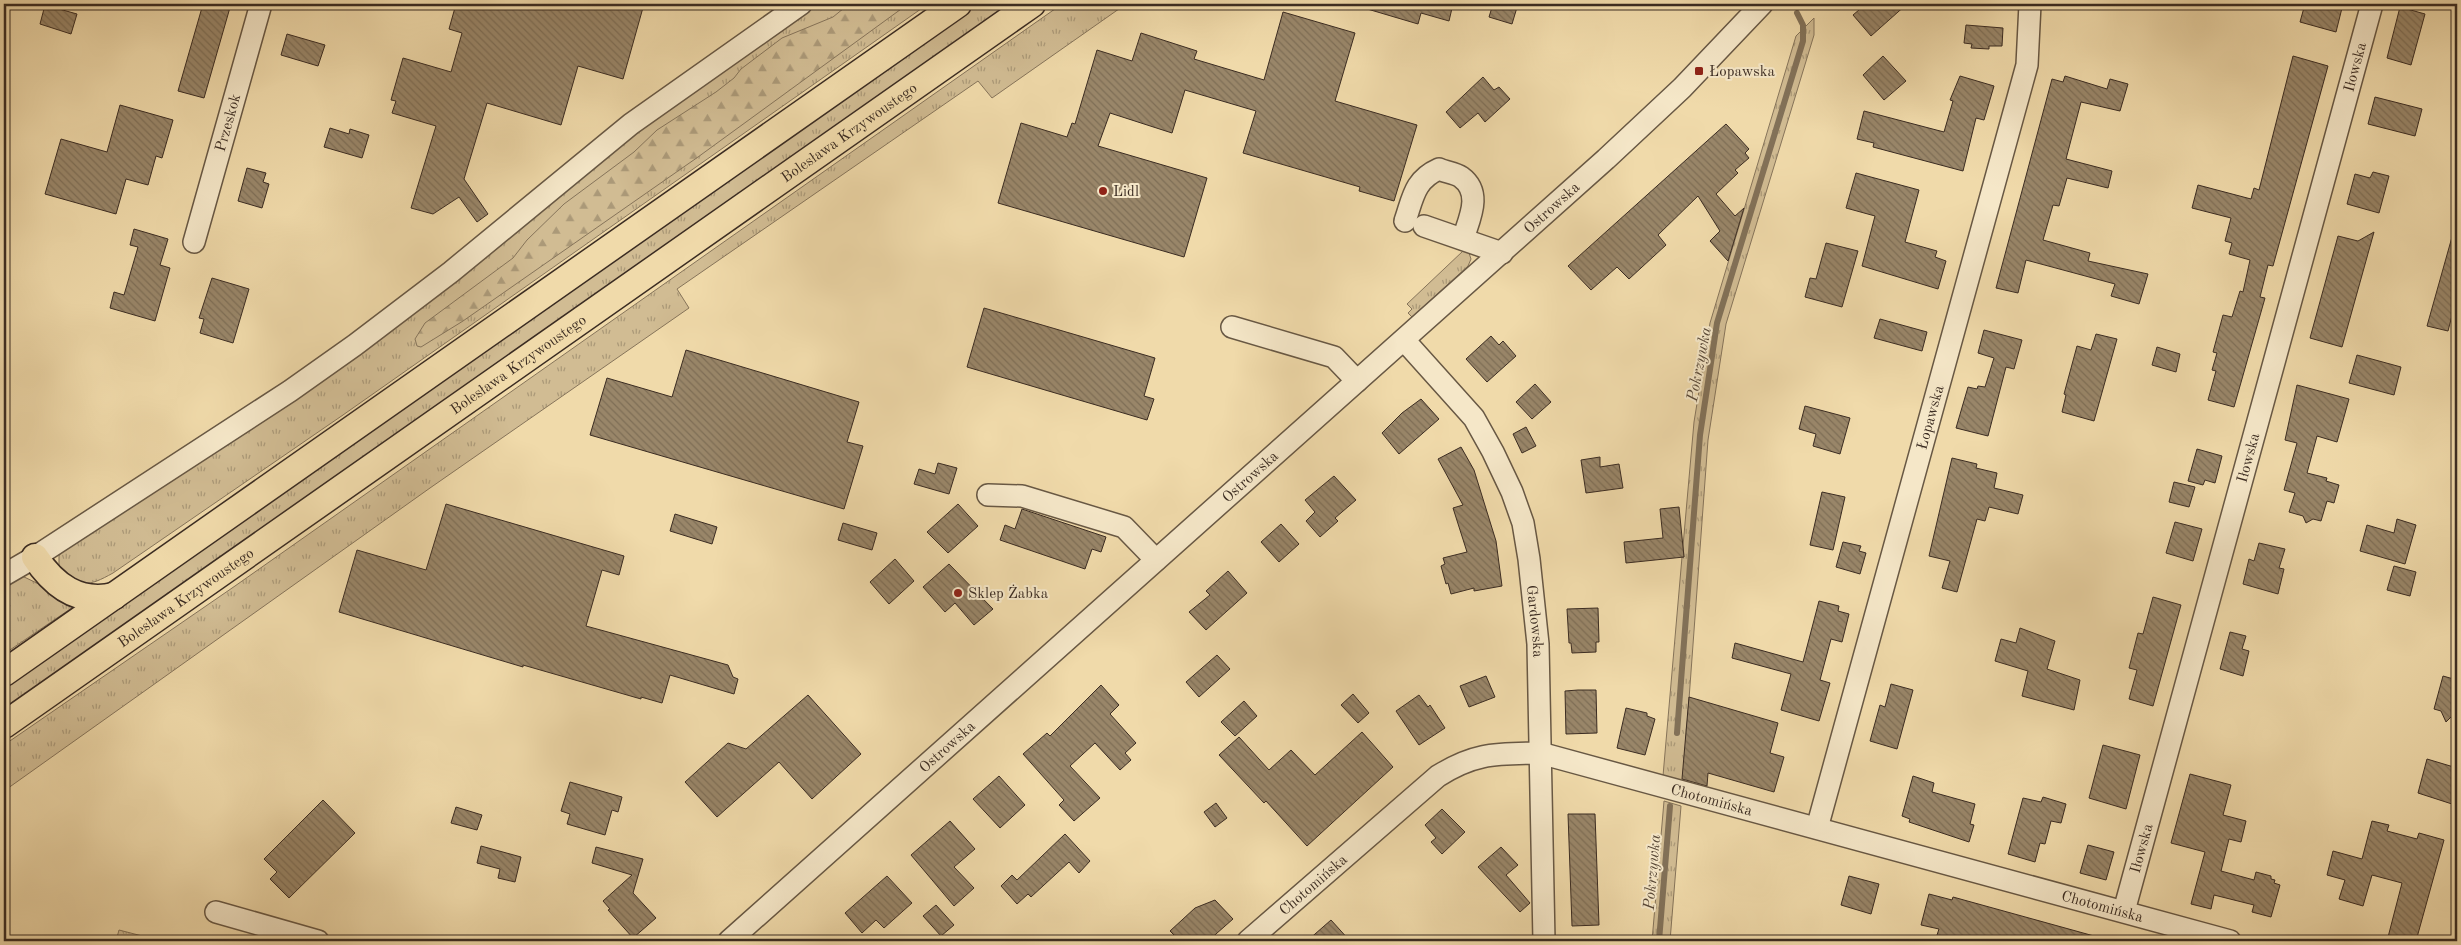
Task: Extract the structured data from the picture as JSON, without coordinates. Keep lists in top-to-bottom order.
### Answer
{
  "streets": {
    "main road": ["Bolesława Krzywoustego"],
    "street": [
      "Iłowska",
      "Przeskok",
      "Ostrowska",
      "Łopawska",
      "Gardowska",
      "Chotomińska"
    ]
  },
  "crossings": [
    ["Iłowska", "Chotomińska"],
    ["Ostrowska", "Gardowska"],
    ["Łopawska", "Chotomińska"],
    ["Gardowska", "Chotomińska"]
  ],
  "water": ["Pokrzywka"],
  "places": {
    "transit": ["Łopawska"],
    "other": ["Lidl", "Sklep Żabka"]
  }
}
